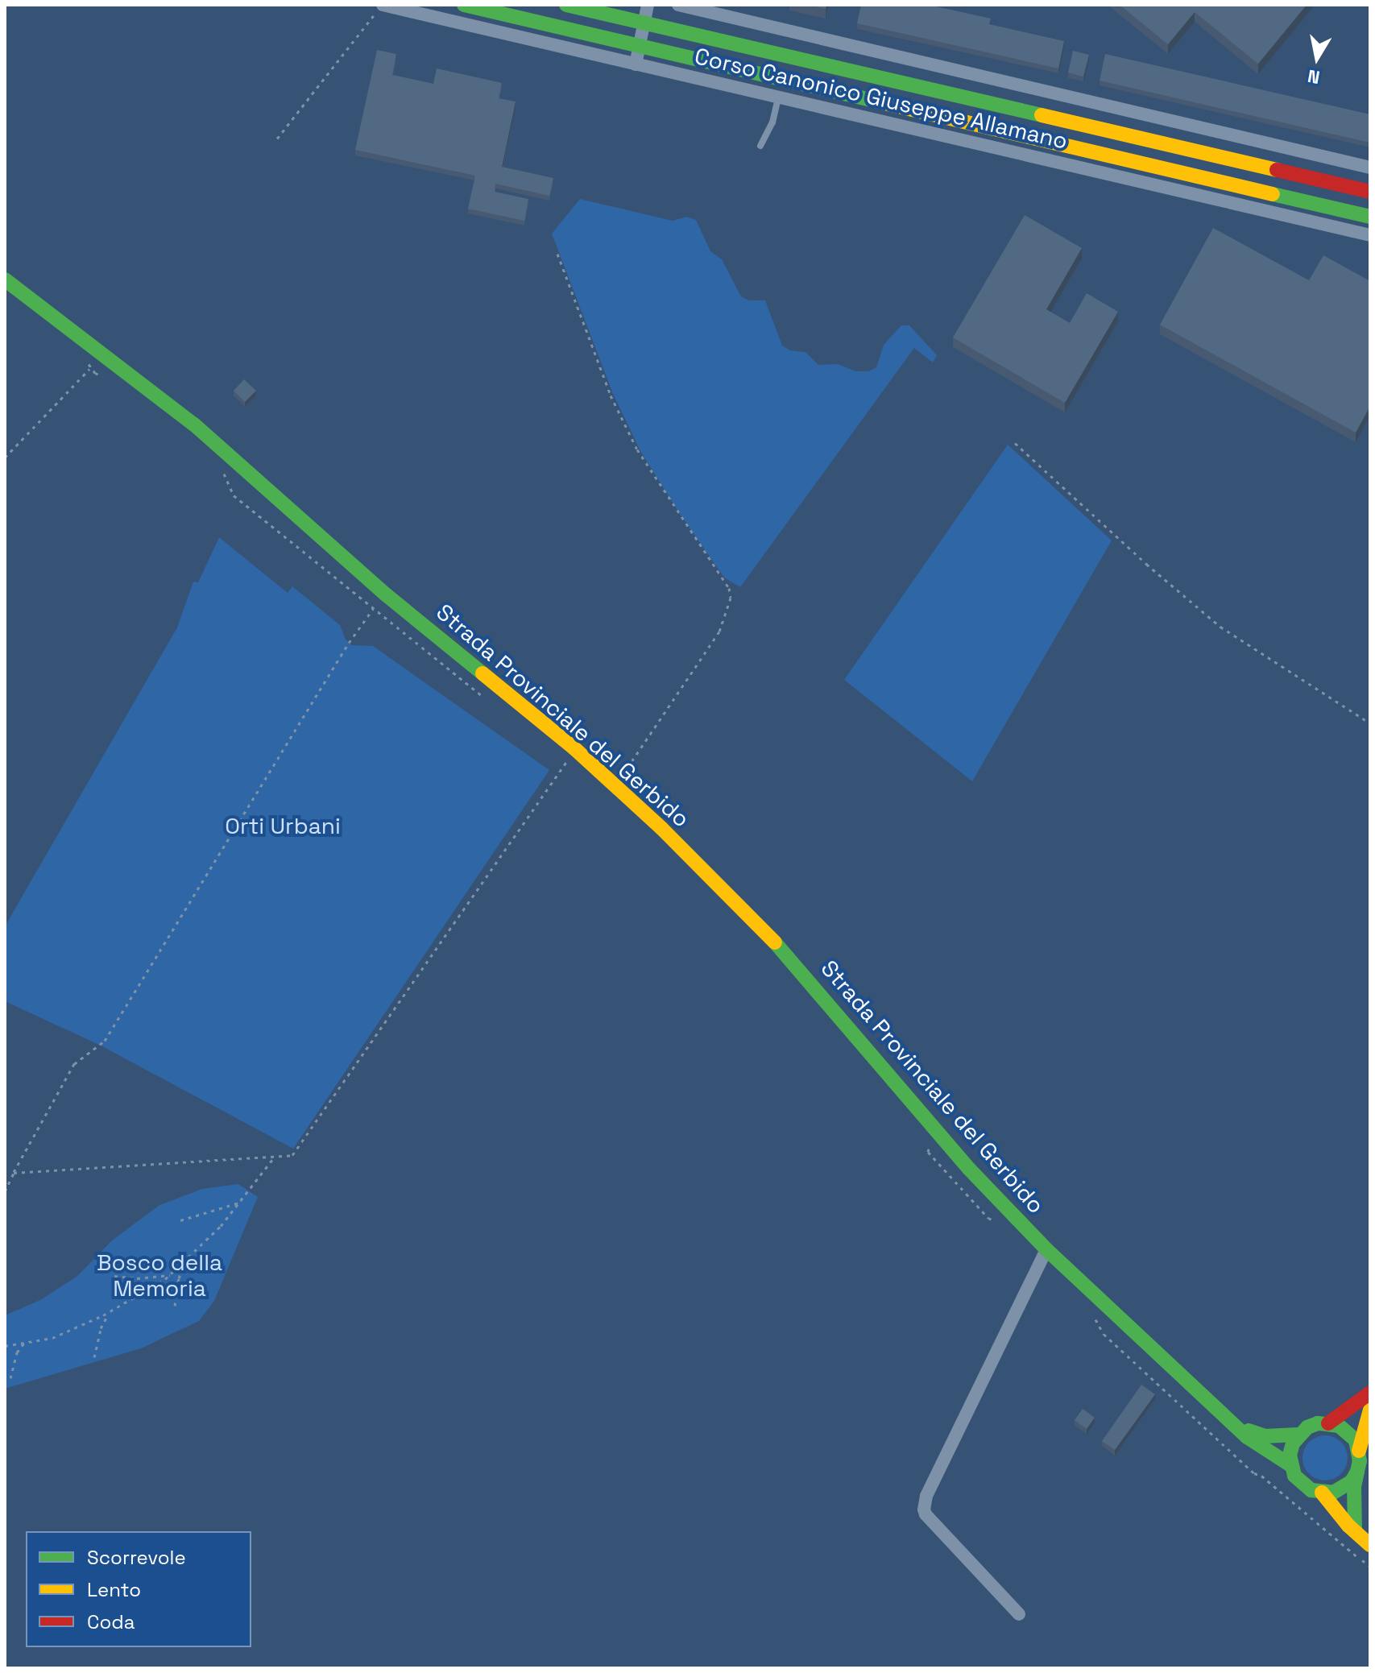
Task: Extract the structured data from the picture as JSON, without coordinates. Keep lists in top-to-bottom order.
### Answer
{
  "streets": {
    "street": ["Corso Canonico Giuseppe Allamano", "Strada Provinciale del Gerbido"]
  },
  "parks": ["Orti Urbani", "Bosco della Memoria"],
  "legend": ["Scorrevole", "Lento", "Coda"],
  "north": "bottom"
}
